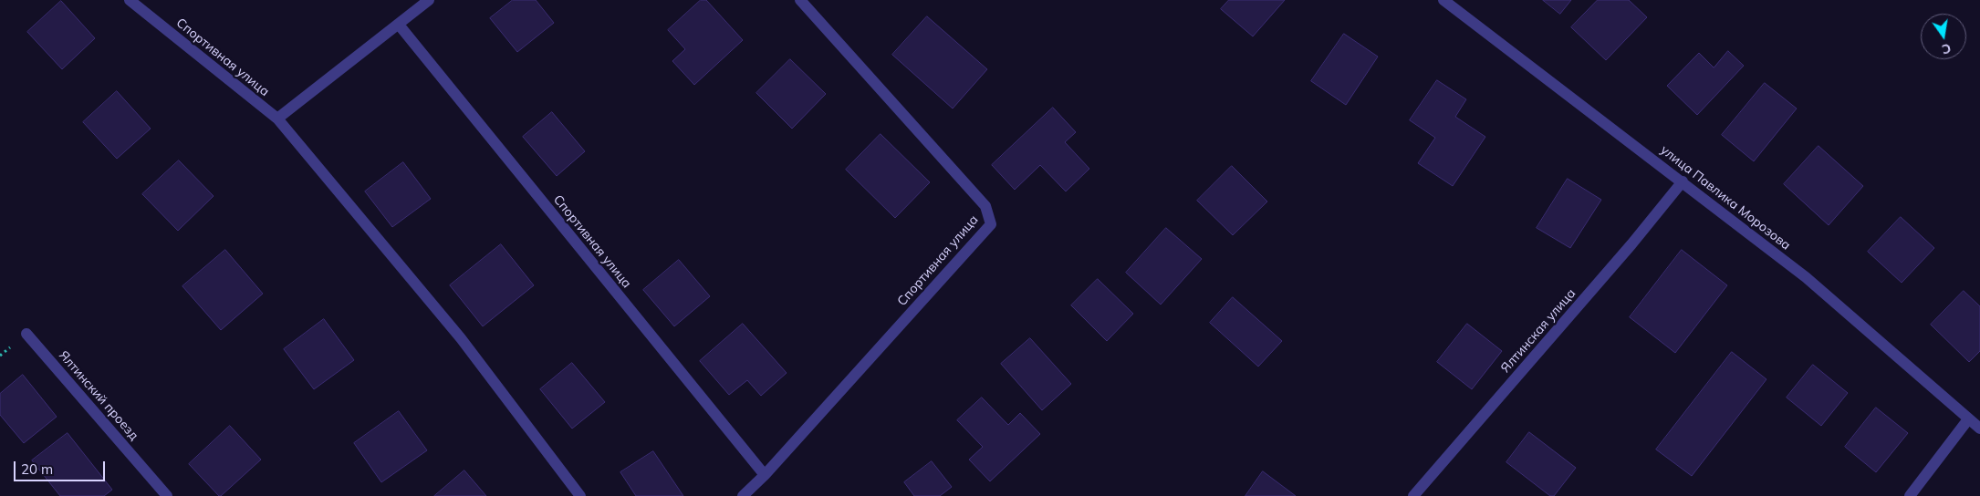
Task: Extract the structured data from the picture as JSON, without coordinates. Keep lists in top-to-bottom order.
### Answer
{
  "streets": {
    "street": [
      "Спортивная улица",
      "улица Павлика Морозова",
      "Ялтинская улица",
      "Ялтинский проезд"
    ]
  },
  "crossings": [
    ["улица Павлика Морозова", "Ялтинская улица"]
  ],
  "scale_bar": "20 m",
  "north": "bottom"
}
